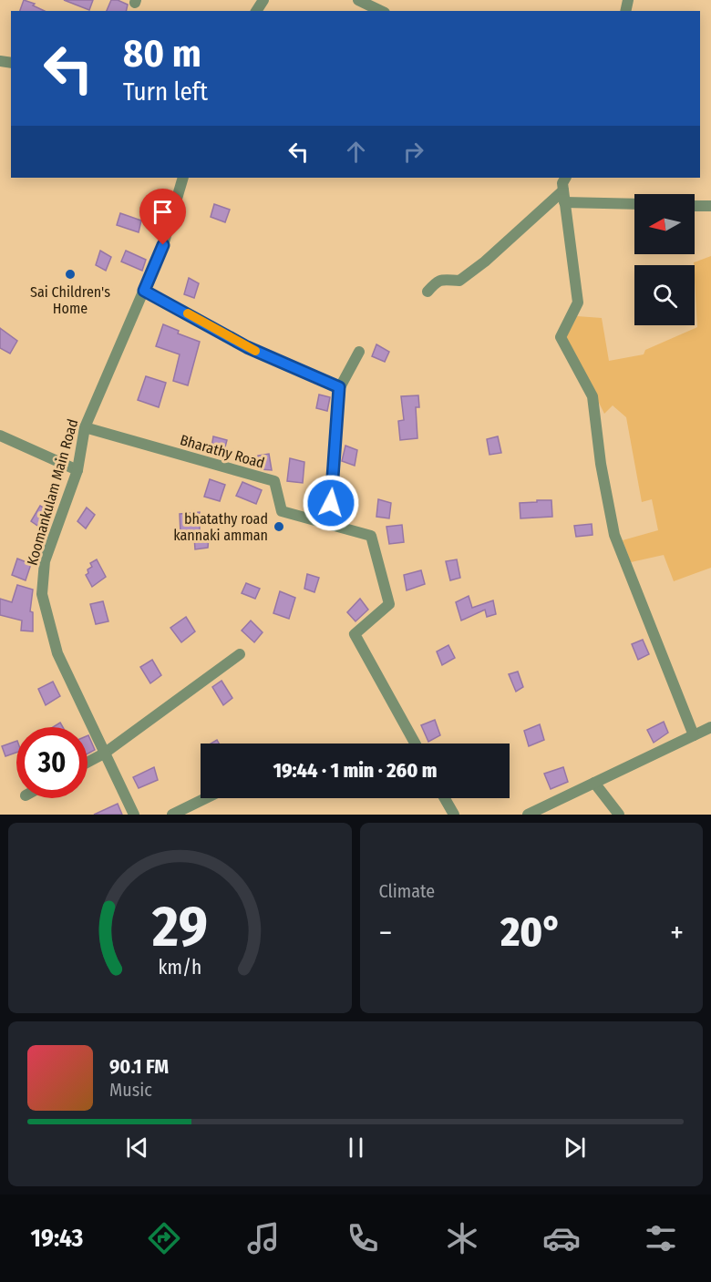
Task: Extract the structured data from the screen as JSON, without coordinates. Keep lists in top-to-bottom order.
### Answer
{
  "streets": {
    "street": ["Bharathy Road", "Koomankulam Main Road"]
  },
  "crossings": [
    ["Bharathy Road", "Koomankulam Main Road"]
  ],
  "places": ["Sai Children's Home", "bhatathy road kannaki amman"],
  "north": "left",
  "page": {
    "turn": ["80 m", "Turn left"],
    "limit": "30",
    "trip": "19:44 · 1 min · 260 m",
    "tile": "Climate",
    "heat": ["−", "20°", "+"],
    "song": ["90.1 FM", "Music"],
    "tabs": "19:43",
    "gauge": ["29", "km/h"]
  }
}
